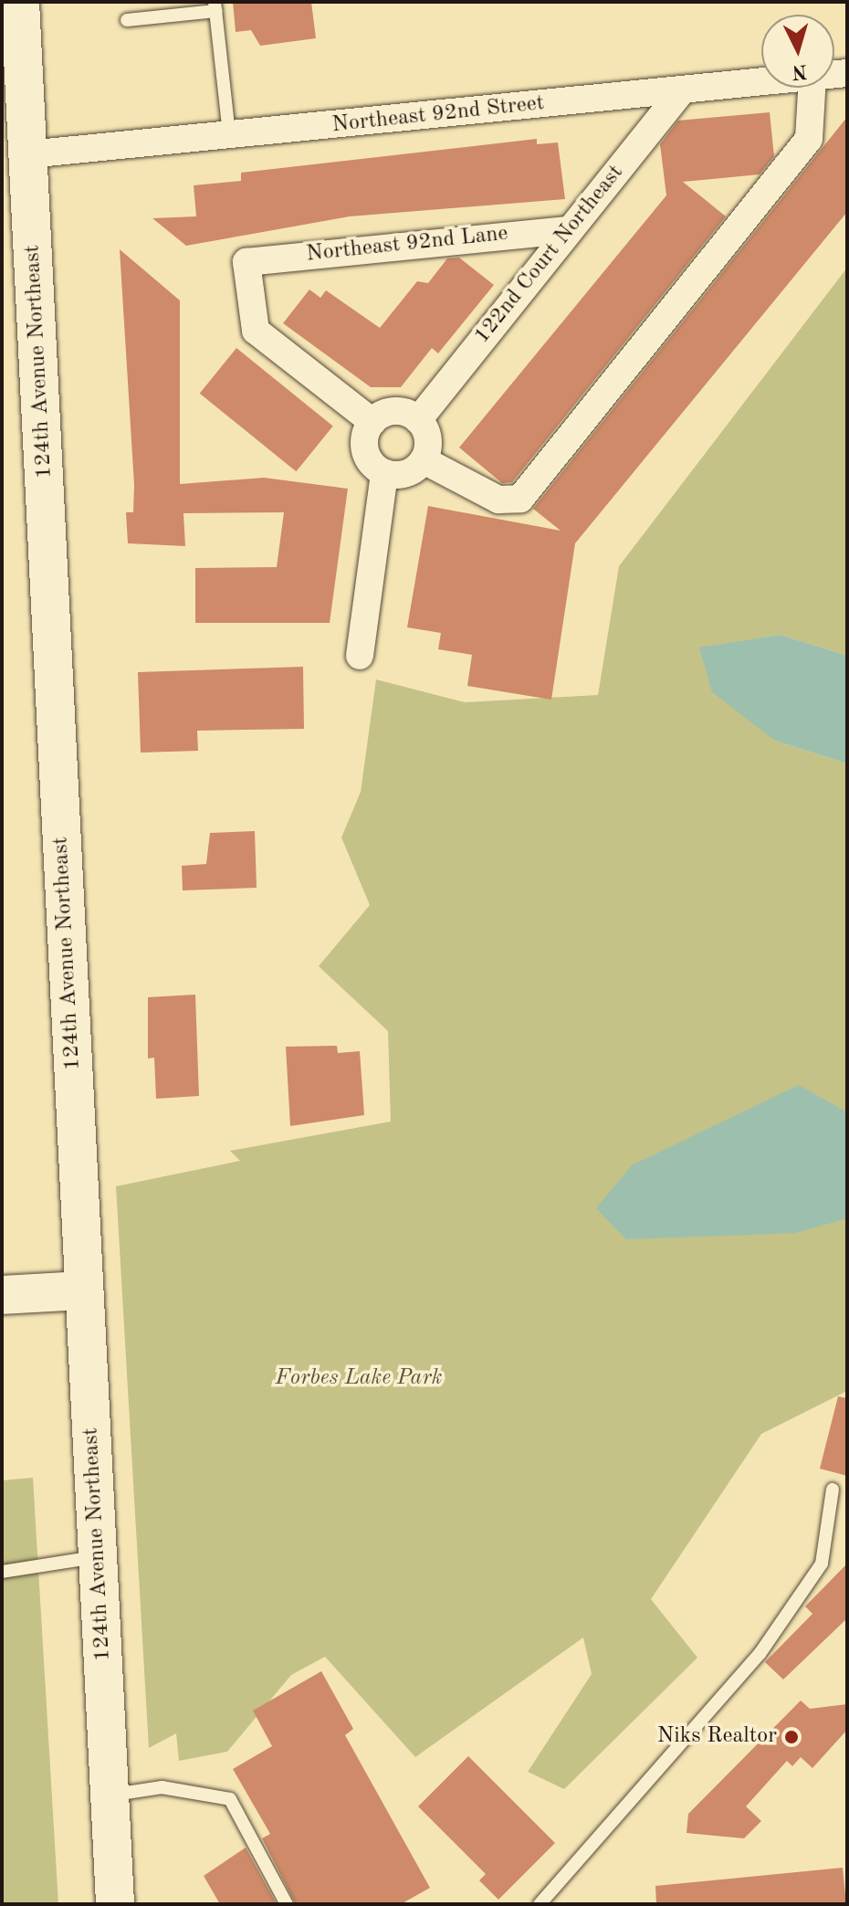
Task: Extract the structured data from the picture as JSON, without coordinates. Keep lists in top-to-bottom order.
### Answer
{
  "streets": {
    "main road": ["124th Avenue Northeast"],
    "street": ["Northeast 92nd Street", "Northeast 92nd Lane", "122nd Court Northeast"]
  },
  "crossings": [
    ["Northeast 92nd Street", "122nd Court Northeast"],
    ["Northeast 92nd Street", "124th Avenue Northeast"],
    ["Northeast 92nd Lane", "122nd Court Northeast"]
  ],
  "parks": ["Forbes Lake Park"],
  "places": ["Niks Realtor"],
  "north": "bottom"
}
